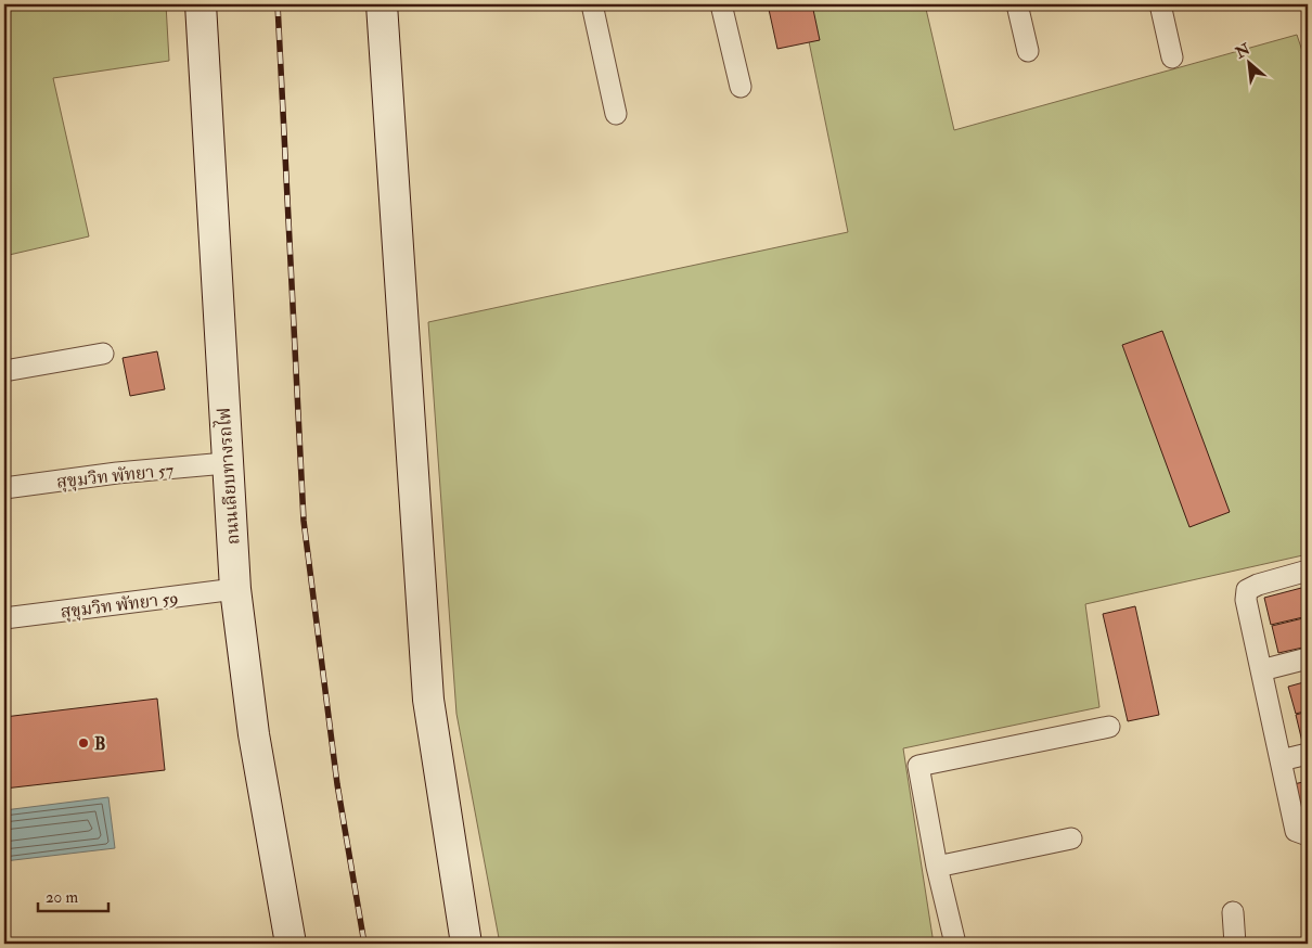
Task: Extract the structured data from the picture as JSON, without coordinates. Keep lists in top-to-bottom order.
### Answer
{
  "streets": {
    "street": ["สุขุมวิท พัทยา 57", "ถนนเลียบทางรถไฟ", "สุขุมวิท พัทยา 59"]
  },
  "crossings": [
    ["สุขุมวิท พัทยา 57", "ถนนเลียบทางรถไฟ"],
    ["ถนนเลียบทางรถไฟ", "สุขุมวิท พัทยา 59"]
  ],
  "places": ["B"],
  "scale_bar": "20 m",
  "north": "top left"
}
